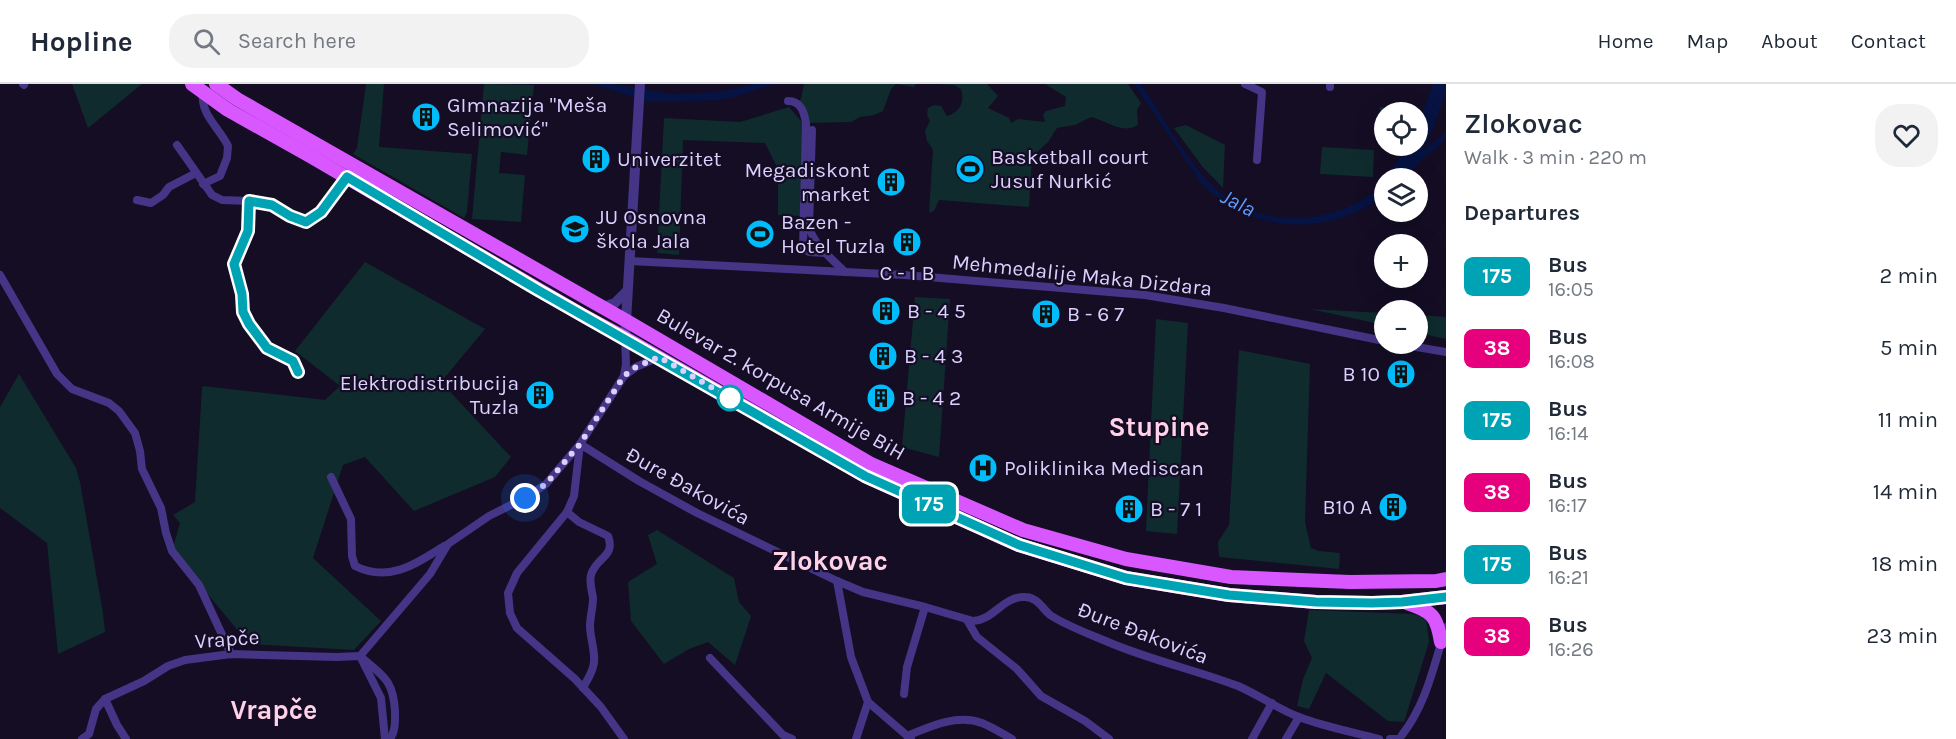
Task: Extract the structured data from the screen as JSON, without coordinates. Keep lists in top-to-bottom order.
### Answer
{
  "streets": {
    "main road": ["Bulevar 2. korpusa Armije BiH"],
    "street": ["Mehmedalije Maka Dizdara", "Đure Đakovića", "Vrapče"]
  },
  "districts": ["Stupine", "Zlokovac", "Vrapče"],
  "water": ["Jala"],
  "places": {
    "building": [
      "GImnazija \"Meša Selimović\"",
      "Univerzitet",
      "Megadiskont market",
      "C - 1 B",
      "B - 4 5",
      "B - 6 7",
      "B - 4 3",
      "B 10",
      "Elektrodistribucija Tuzla",
      "B - 4 2",
      "B10 A",
      "B - 7 1"
    ],
    "sports": ["Basketball court Jusuf Nurkić", "Bazen - Hotel Tuzla"],
    "school or university": ["JU Osnovna škola Jala"],
    "hospital": ["Poliklinika Mediscan"]
  },
  "lines": ["bus line 175"],
  "page": {
    "header": "Hopline",
    "search": "Search here",
    "nav": [
      "Home",
      "Map",
      "About",
      "Contact"
    ],
    "on_map": "175",
    "heading": [
      ["Zlokovac", "Walk · 3 min · 220 m"],
      "Departures"
    ],
    "map_buttons": ["+", "−"],
    "list": [
      {
        "mark": "175",
        "name": "Bus",
        "note": "16:05",
        "value": "2 min"
      },
      {
        "mark": "38",
        "name": "Bus",
        "note": "16:08",
        "value": "5 min"
      },
      {
        "mark": "175",
        "name": "Bus",
        "note": "16:14",
        "value": "11 min"
      },
      {
        "mark": "38",
        "name": "Bus",
        "note": "16:17",
        "value": "14 min"
      },
      {
        "mark": "175",
        "name": "Bus",
        "note": "16:21",
        "value": "18 min"
      },
      {
        "mark": "38",
        "name": "Bus",
        "note": "16:26",
        "value": "23 min"
      }
    ]
  }
}
